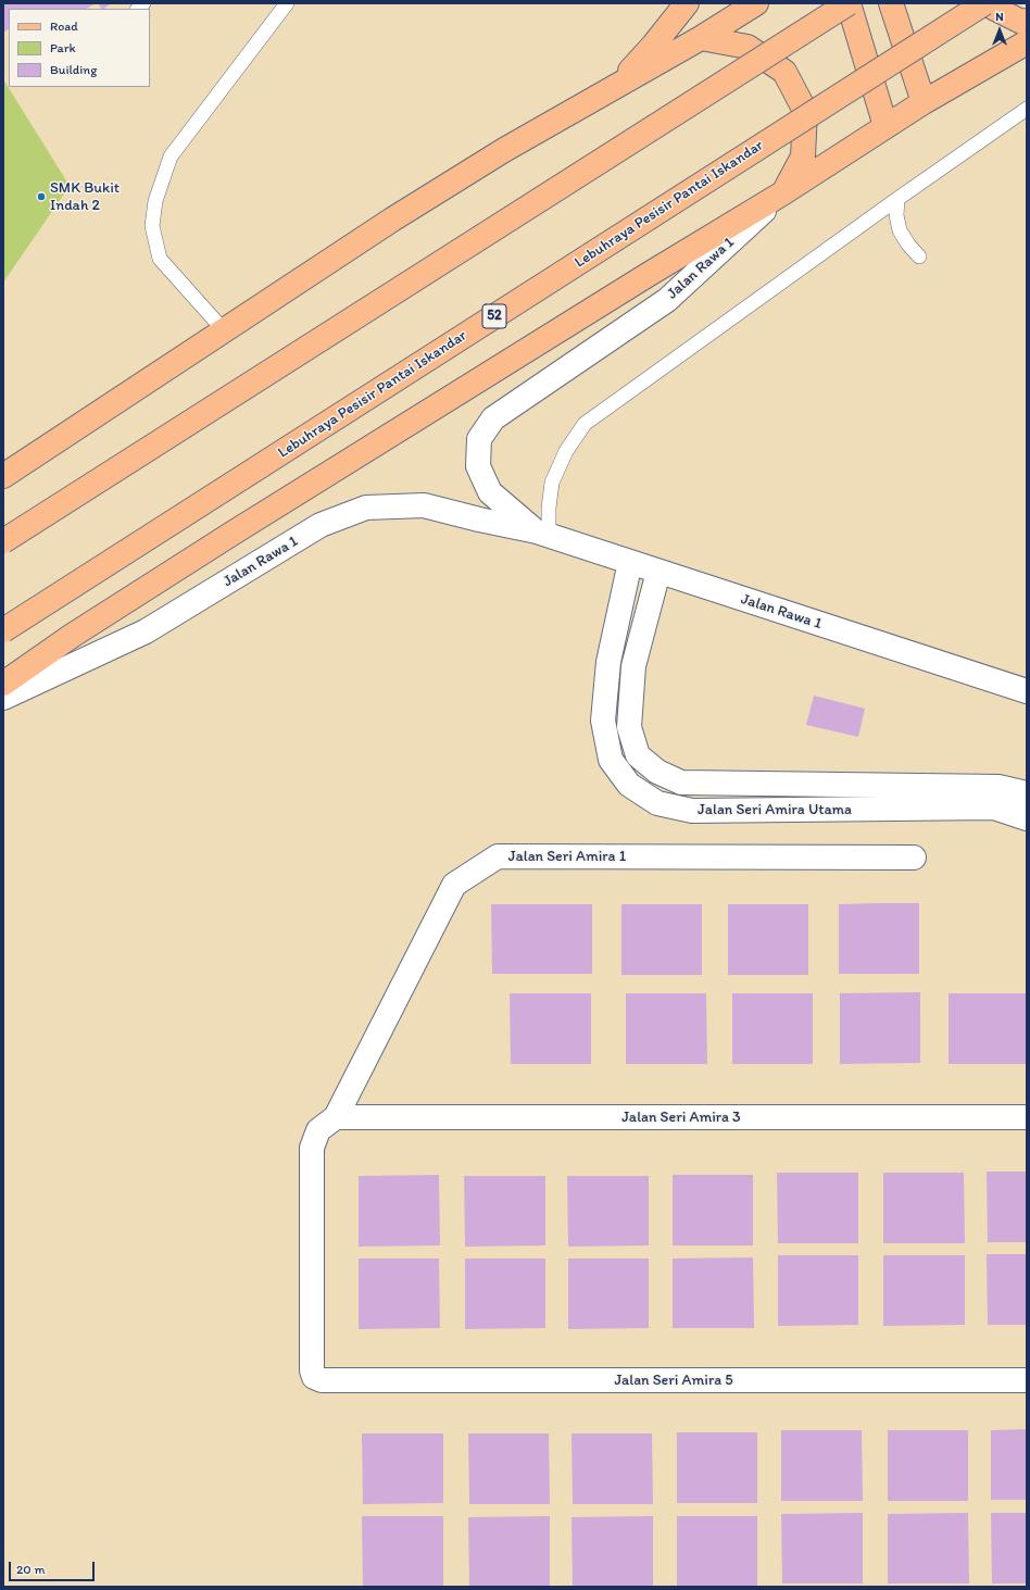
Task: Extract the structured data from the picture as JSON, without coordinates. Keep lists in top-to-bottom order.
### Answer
{
  "streets": {
    "main road": ["Lebuhraya Pesisir Pantai Iskandar", "52"],
    "street": [
      "Jalan Rawa 1",
      "Jalan Seri Amira Utama",
      "Jalan Seri Amira 1",
      "Jalan Seri Amira 3",
      "Jalan Seri Amira 5"
    ]
  },
  "crossings": [
    ["Jalan Rawa 1", "Jalan Seri Amira Utama"],
    ["Jalan Seri Amira 1", "Jalan Seri Amira 3"],
    ["Jalan Seri Amira 1", "Jalan Seri Amira 5"]
  ],
  "places": ["SMK Bukit Indah 2"],
  "legend": ["Road", "Park", "Building"],
  "scale_bar": "20 m",
  "north": "top"
}
